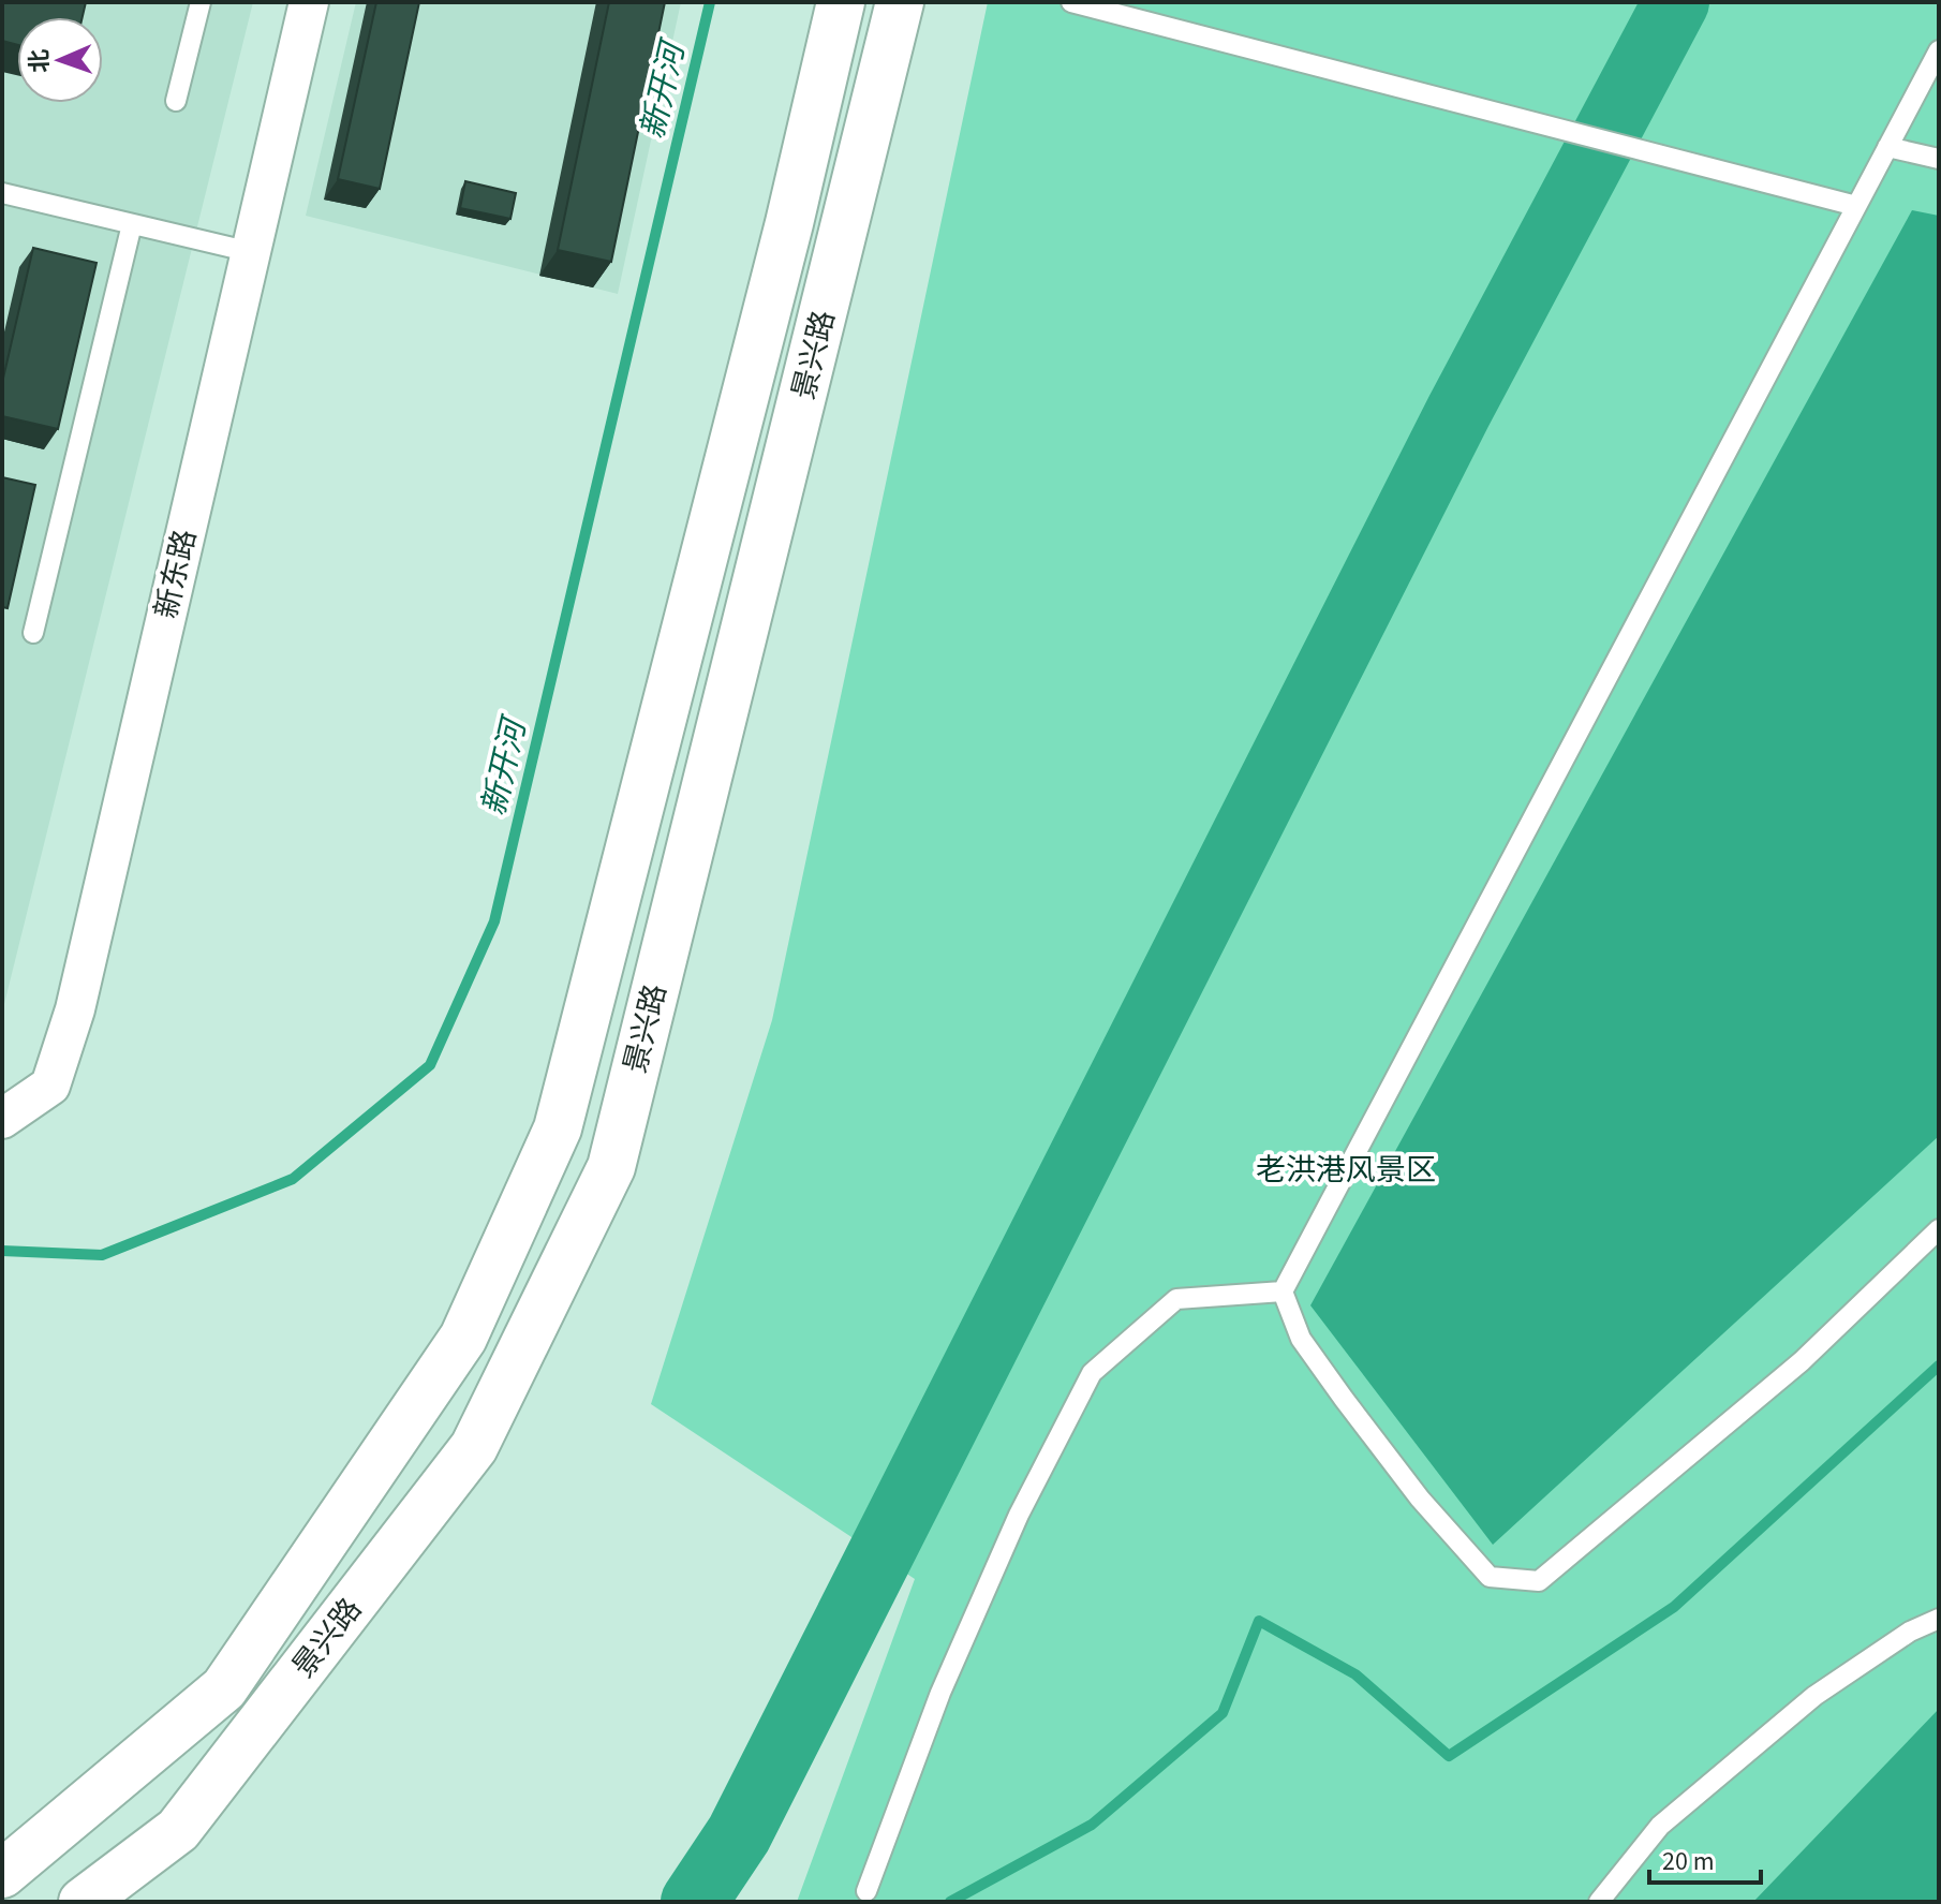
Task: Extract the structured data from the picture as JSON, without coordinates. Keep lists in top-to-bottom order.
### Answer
{
  "streets": {
    "main road": ["景兴路"],
    "street": ["新东路"]
  },
  "water": ["新开河"],
  "parks": ["老洪港风景区"],
  "scale_bar": "20 m",
  "north": "left"
}
